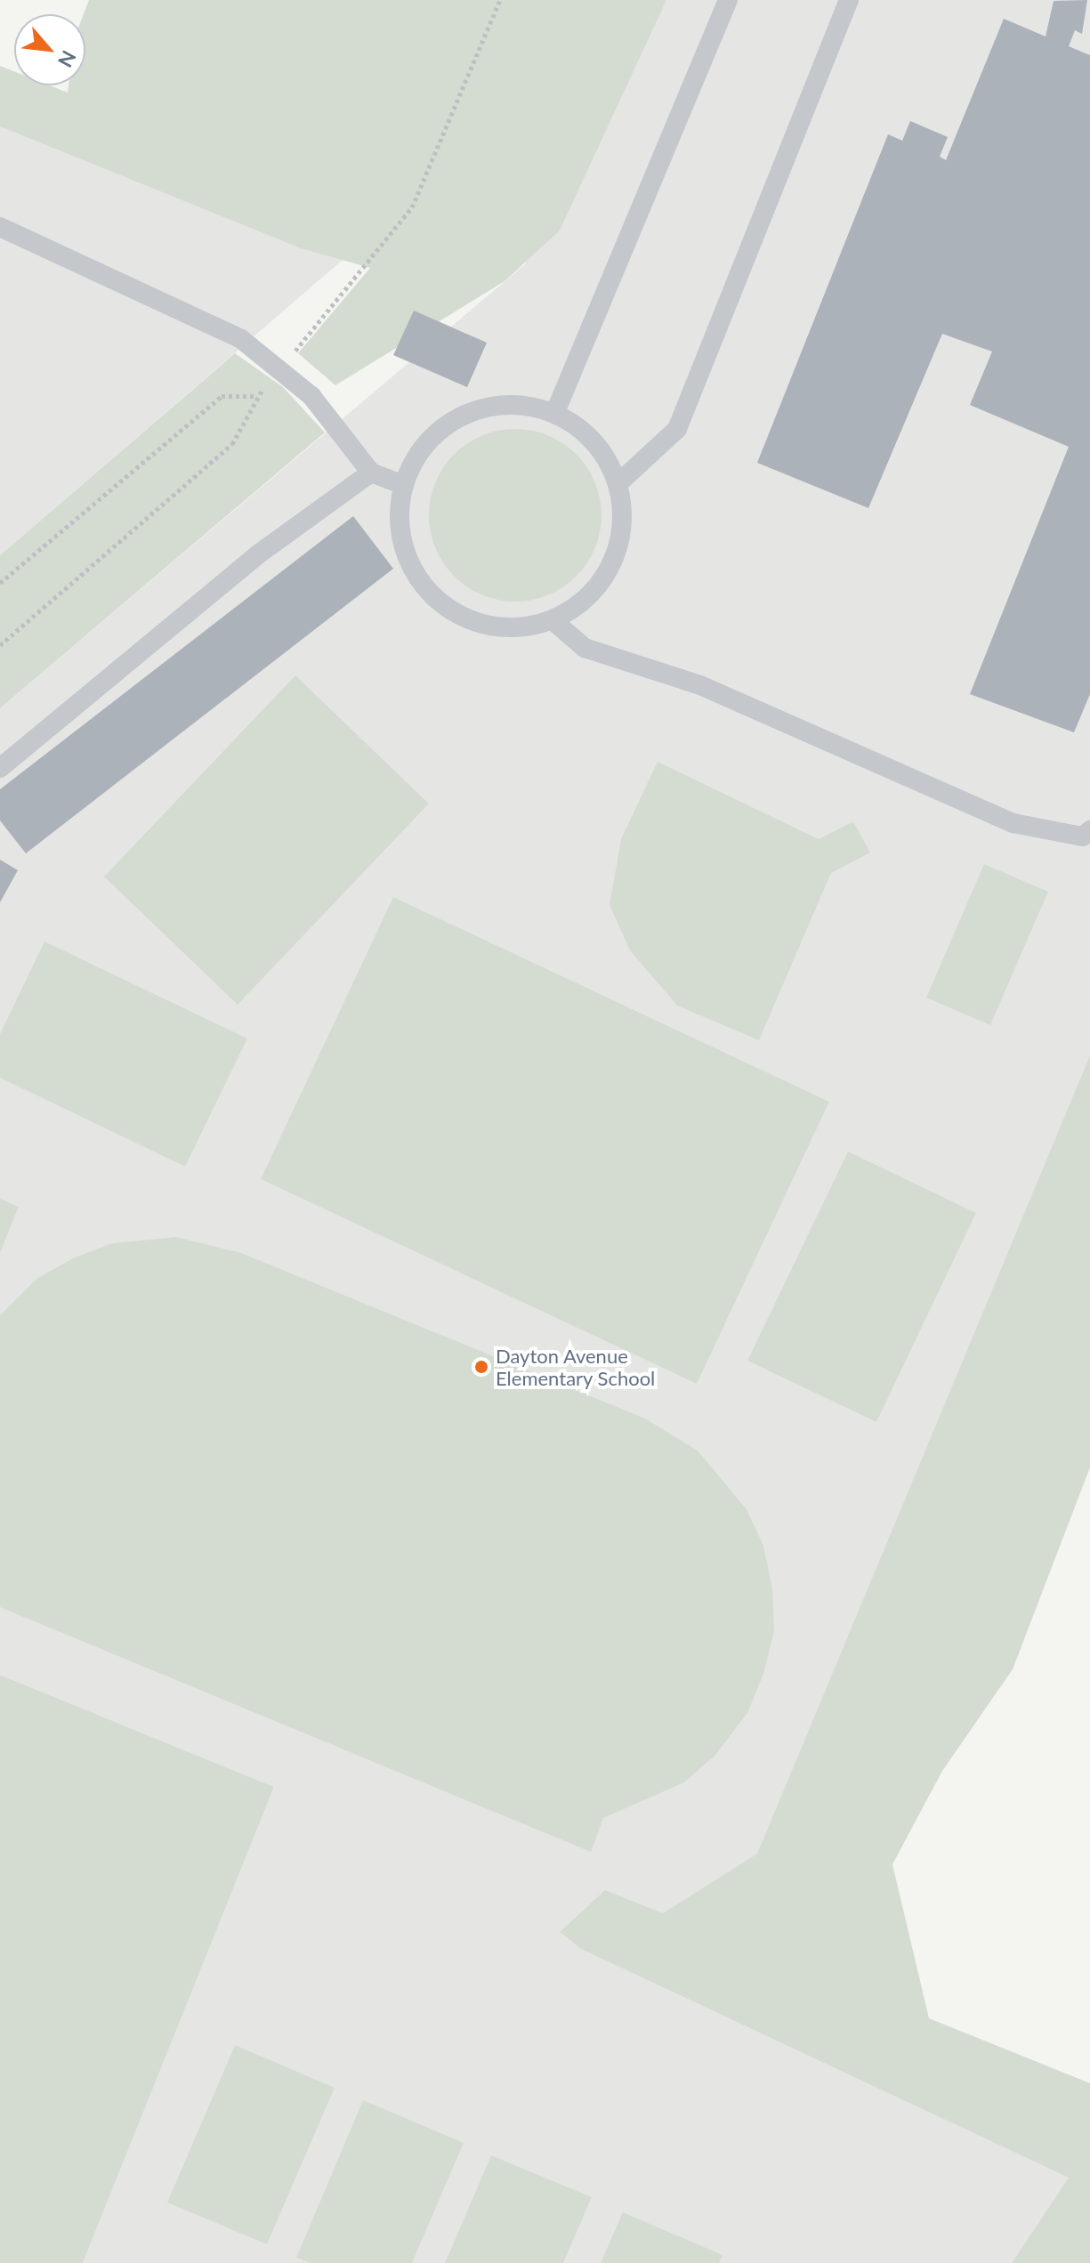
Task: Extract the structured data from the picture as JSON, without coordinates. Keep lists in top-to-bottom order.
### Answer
{
  "places": ["Dayton Avenue Elementary School"],
  "north": "bottom right"
}
